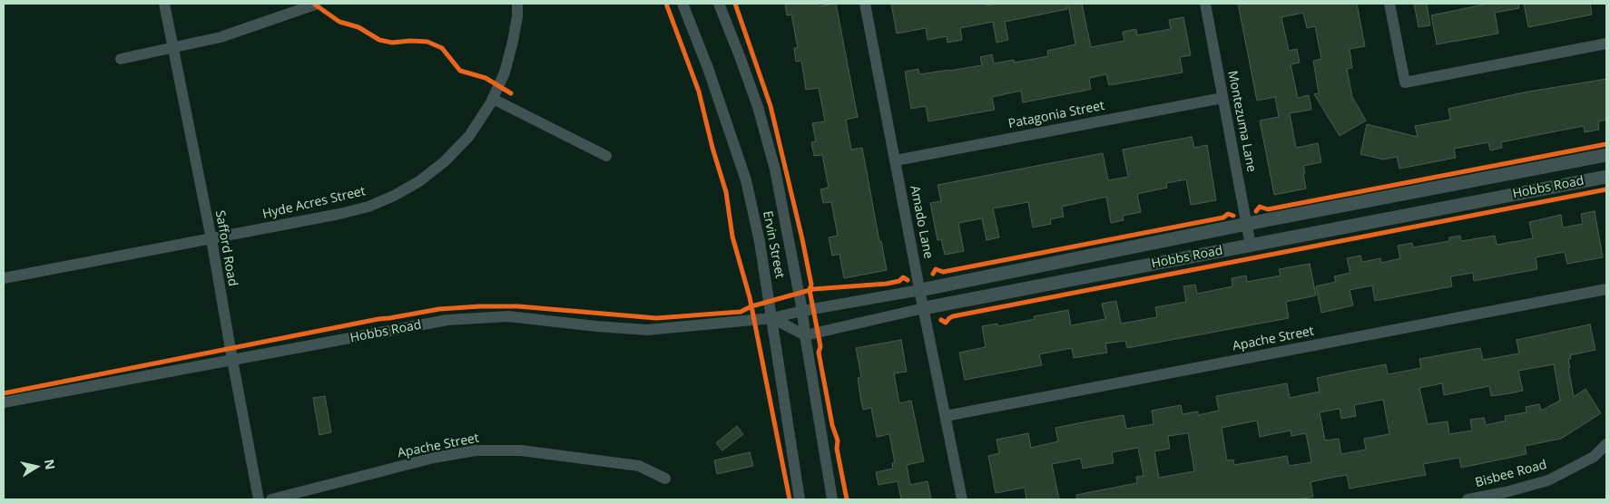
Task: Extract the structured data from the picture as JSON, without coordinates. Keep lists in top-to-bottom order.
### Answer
{
  "streets": {
    "street": [
      "Patagonia Street",
      "Montezuma Lane",
      "Hobbs Road",
      "Hyde Acres Street",
      "Amado Lane",
      "Ervin Street",
      "Safford Road",
      "Apache Street",
      "Bisbee Road"
    ]
  },
  "crossings": [
    ["Patagonia Street", "Montezuma Lane"],
    ["Patagonia Street", "Amado Lane"],
    ["Montezuma Lane", "Hobbs Road"],
    ["Hobbs Road", "Amado Lane"],
    ["Hobbs Road", "Ervin Street"],
    ["Hobbs Road", "Safford Road"],
    ["Hyde Acres Street", "Safford Road"],
    ["Amado Lane", "Apache Street"]
  ],
  "north": "right"
}
